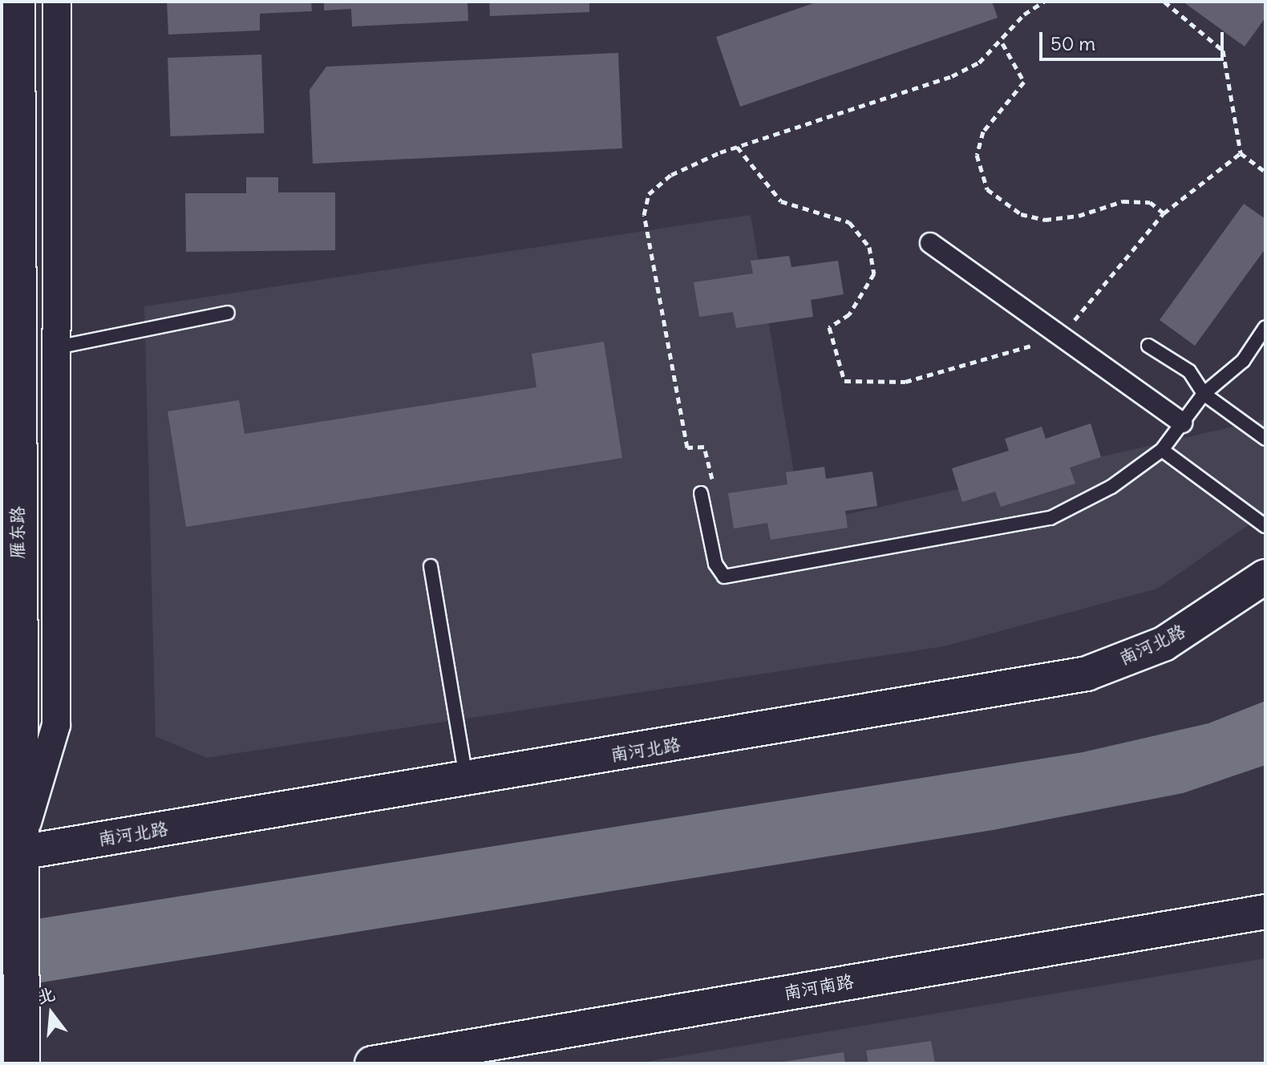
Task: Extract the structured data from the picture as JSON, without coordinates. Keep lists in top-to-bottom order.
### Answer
{
  "streets": {
    "main road": ["雁东路"],
    "street": ["南河北路", "南河南路"]
  },
  "crossings": [
    ["雁东路", "南河北路"]
  ],
  "scale_bar": "50 m",
  "north": "top"
}
